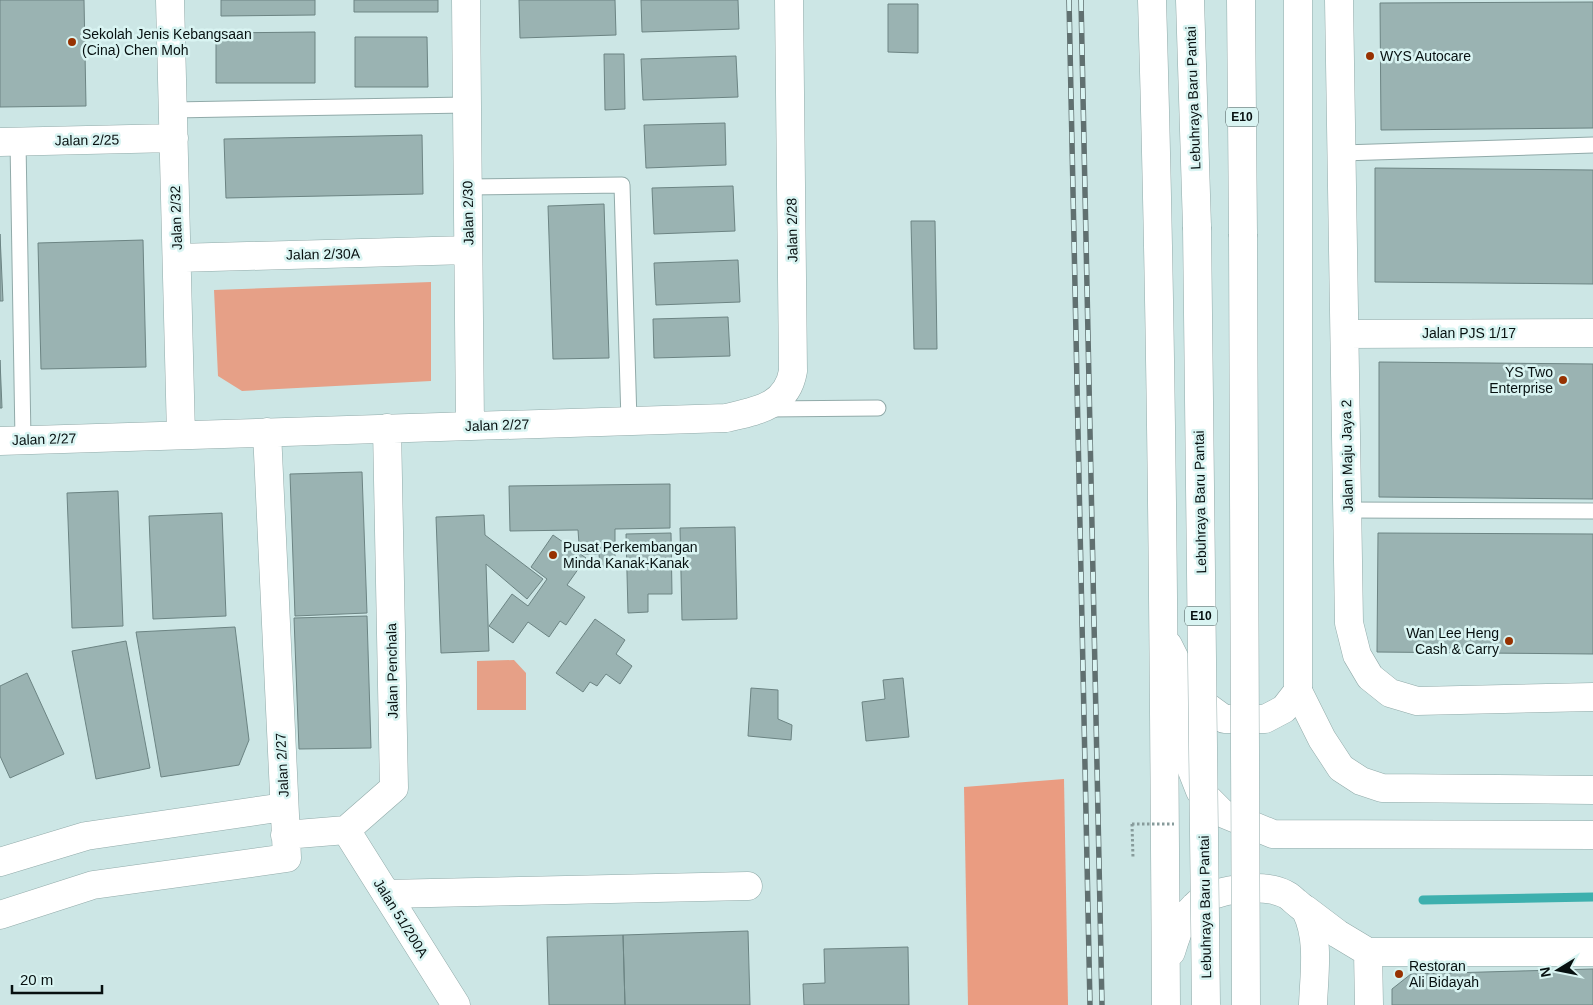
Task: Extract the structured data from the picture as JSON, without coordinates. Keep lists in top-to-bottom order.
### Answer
{
  "streets": {
    "main road": [
      "Lebuhraya Baru Pantai",
      "E10",
      "Jalan 2/25",
      "Jalan 2/30",
      "Jalan 2/32",
      "Jalan 2/28",
      "Jalan 2/30A",
      "Jalan PJS 1/17",
      "Jalan 2/27",
      "Jalan Maju Jaya 2",
      "Jalan Penchala",
      "Jalan 51/200A"
    ]
  },
  "crossings": [
    ["Jalan 2/25", "Jalan 2/32"],
    ["Jalan 2/30", "Jalan 2/30A"],
    ["Jalan 2/30", "Jalan 2/27"],
    ["Jalan 2/32", "Jalan 2/30A"],
    ["Jalan 2/32", "Jalan 2/27"],
    ["Jalan 2/28", "Jalan 2/27"],
    ["Jalan PJS 1/17", "Jalan Maju Jaya 2"],
    ["Jalan 2/27", "Jalan Penchala"],
    ["Jalan Penchala", "Jalan 51/200A"]
  ],
  "places": [
    "Sekolah Jenis Kebangsaan (Cina) Chen Moh",
    "WYS Autocare",
    "YS Two Enterprise",
    "Pusat Perkembangan Minda Kanak-Kanak",
    "Wan Lee Heng Cash & Carry",
    "Restoran Ali Bidayah"
  ],
  "scale_bar": "20 m",
  "north": "left"
}
